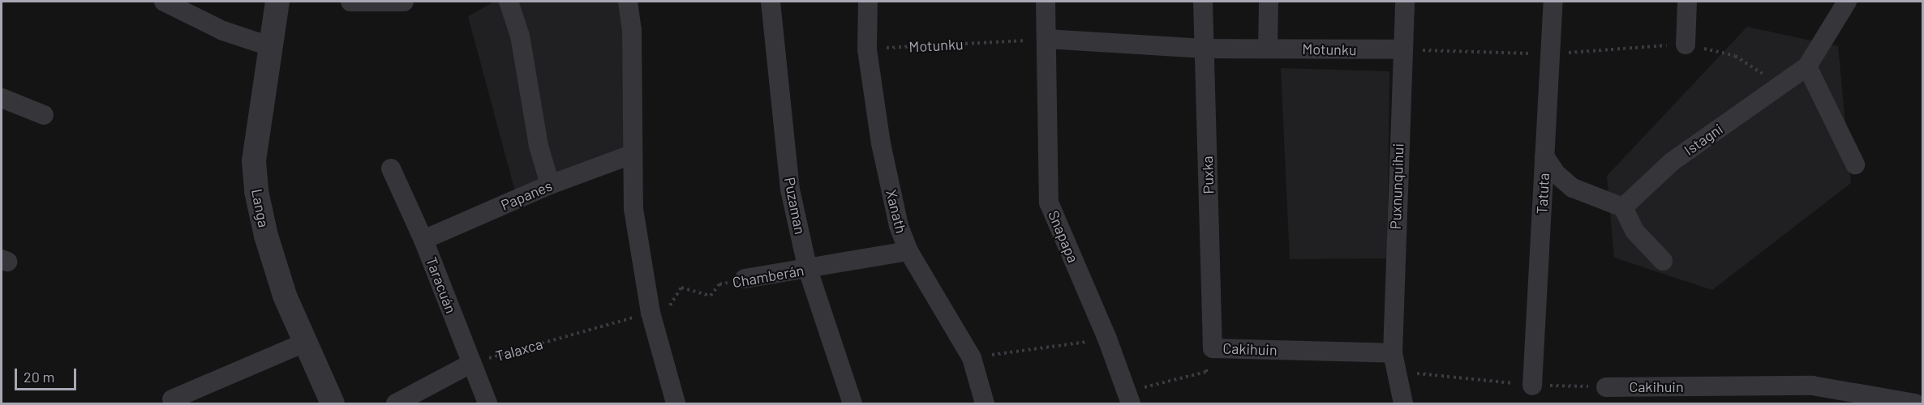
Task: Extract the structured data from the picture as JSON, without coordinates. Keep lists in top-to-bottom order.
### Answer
{
  "streets": {
    "street": [
      "Motunku",
      "Istagni",
      "Puxka",
      "Puxnunquihui",
      "Tatuta",
      "Papanes",
      "Puzaman",
      "Langa",
      "Xanath",
      "Snapapa",
      "Chamberán",
      "Taracuán",
      "Cakihuin"
    ],
    "path": ["Talaxca"]
  },
  "crossings": [
    ["Motunku", "Puxka"],
    ["Motunku", "Puxnunquihui"],
    ["Motunku", "Xanath"],
    ["Motunku", "Snapapa"],
    ["Puxka", "Cakihuin"],
    ["Puxnunquihui", "Cakihuin"],
    ["Papanes", "Taracuán"],
    ["Puzaman", "Chamberán"],
    ["Xanath", "Chamberán"],
    ["Snapapa", "Cakihuin"],
    ["Chamberán", "Talaxca"],
    ["Taracuán", "Talaxca"]
  ],
  "scale_bar": "20 m"
}
